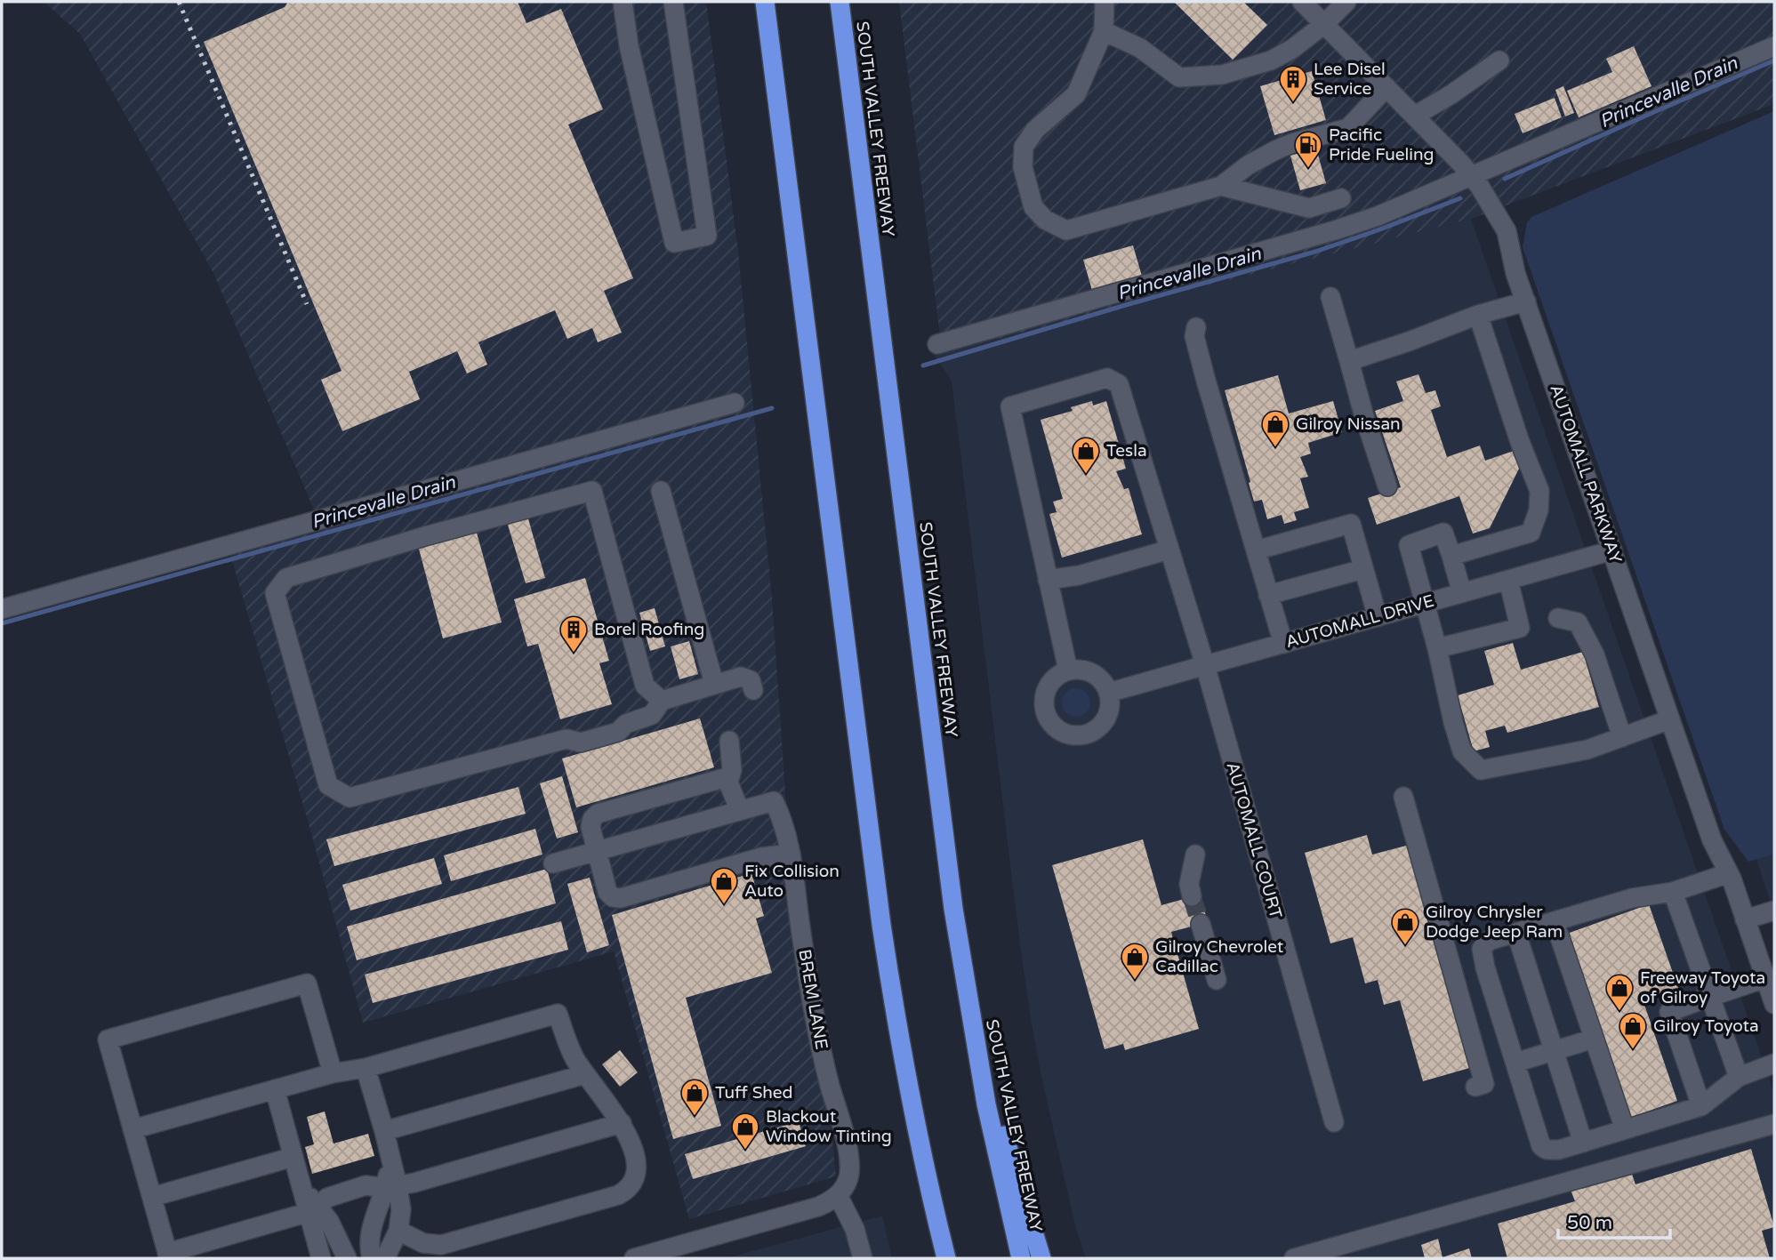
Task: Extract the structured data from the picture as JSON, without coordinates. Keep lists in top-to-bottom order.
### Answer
{
  "streets": {
    "highway": ["SOUTH VALLEY FREEWAY"],
    "street": [
      "AUTOMALL PARKWAY",
      "AUTOMALL DRIVE",
      "AUTOMALL COURT",
      "BREM LANE"
    ]
  },
  "crossings": [
    ["AUTOMALL PARKWAY", "AUTOMALL DRIVE"],
    ["AUTOMALL DRIVE", "AUTOMALL COURT"]
  ],
  "water": ["Princevalle Drain"],
  "places": {
    "building": ["Lee Disel Service", "Borel Roofing"],
    "fuel station": ["Pacific Pride Fueling"],
    "shop": [
      "Gilroy Nissan",
      "Tesla",
      "Fix Collision Auto",
      "Gilroy Chrysler Dodge Jeep Ram",
      "Gilroy Chevrolet Cadillac",
      "Freeway Toyota of Gilroy",
      "Gilroy Toyota",
      "Tuff Shed",
      "Blackout Window Tinting"
    ]
  },
  "scale_bar": "50 m"
}
